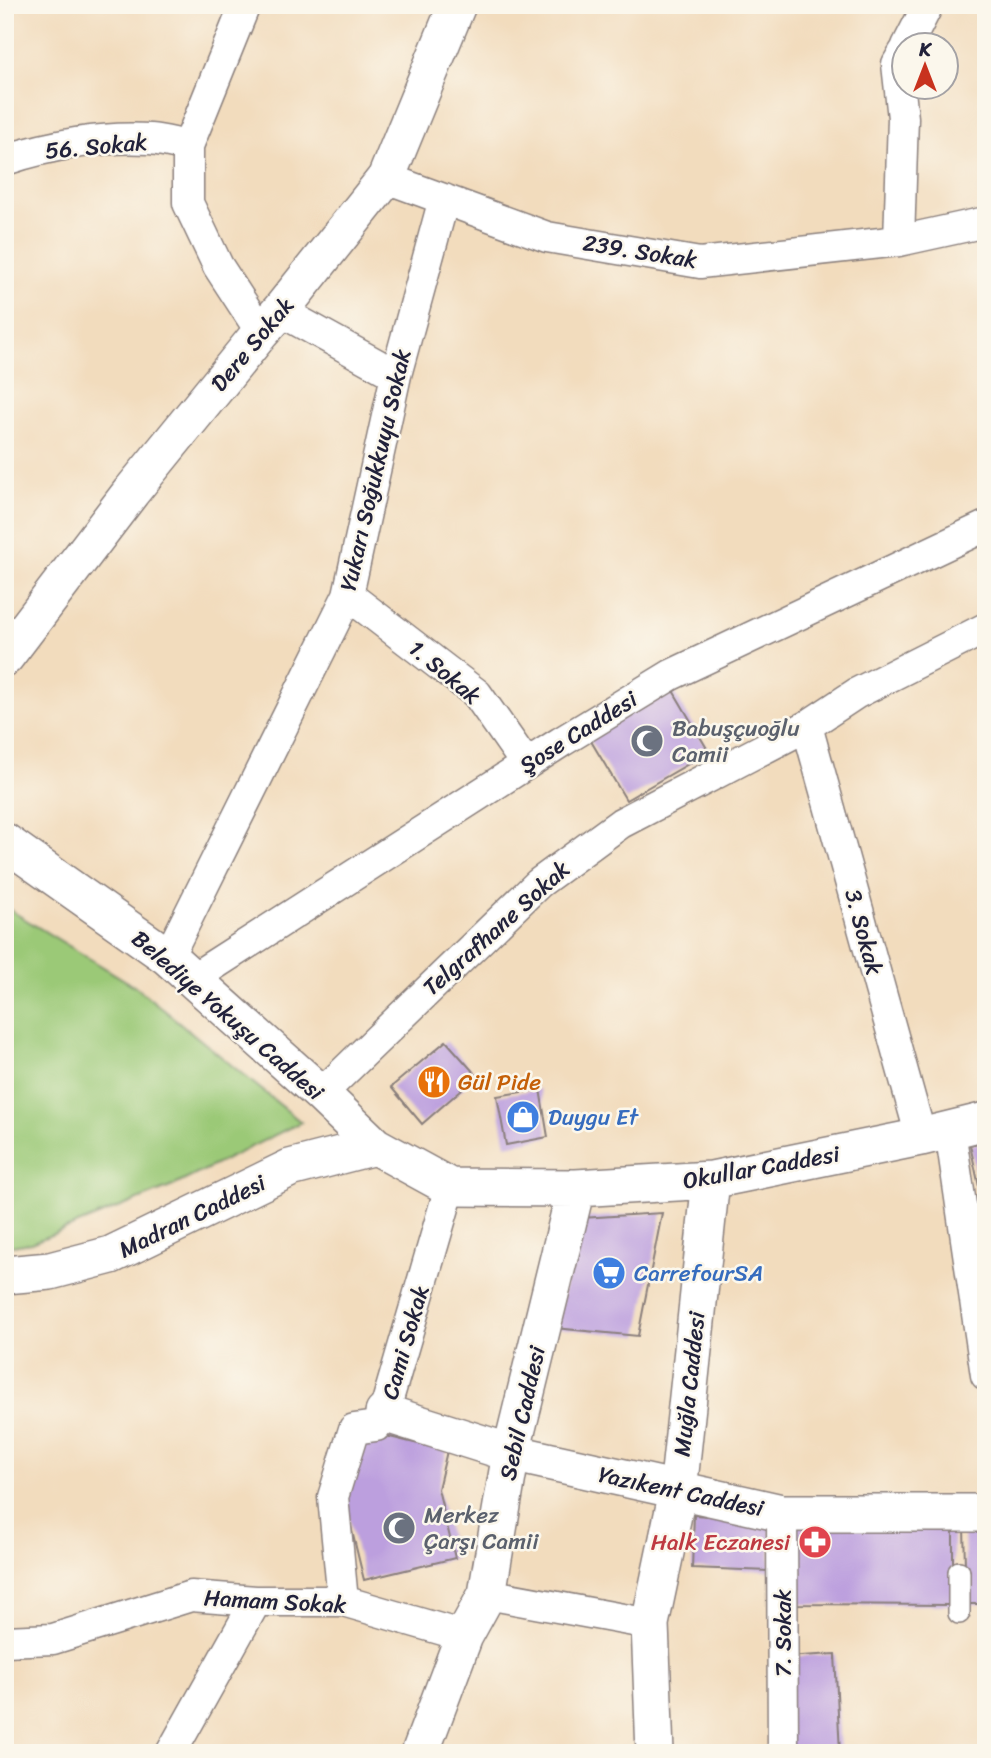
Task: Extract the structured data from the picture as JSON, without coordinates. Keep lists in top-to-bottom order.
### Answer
{
  "streets": {
    "street": [
      "56. Sokak",
      "239. Sokak",
      "Dere Sokak",
      "Yukarı Soğukkuyu Sokak",
      "1. Sokak",
      "Şose Caddesi",
      "Telgrafhane Sokak",
      "3. Sokak",
      "Belediye Yokuşu Caddesi",
      "Okullar Caddesi",
      "Madran Caddesi",
      "Cami Sokak",
      "Muğla Caddesi",
      "Sebil Caddesi",
      "Yazıkent Caddesi",
      "Hamam Sokak",
      "7. Sokak"
    ]
  },
  "crossings": [
    ["239. Sokak", "Dere Sokak"],
    ["239. Sokak", "Yukarı Soğukkuyu Sokak"],
    ["Yukarı Soğukkuyu Sokak", "1. Sokak"],
    ["Yukarı Soğukkuyu Sokak", "Şose Caddesi"],
    ["Yukarı Soğukkuyu Sokak", "Belediye Yokuşu Caddesi"],
    ["1. Sokak", "Şose Caddesi"],
    ["Şose Caddesi", "Belediye Yokuşu Caddesi"],
    ["Telgrafhane Sokak", "3. Sokak"],
    ["Telgrafhane Sokak", "Belediye Yokuşu Caddesi"],
    ["3. Sokak", "Okullar Caddesi"],
    ["Belediye Yokuşu Caddesi", "Okullar Caddesi"],
    ["Belediye Yokuşu Caddesi", "Madran Caddesi"],
    ["Belediye Yokuşu Caddesi", "Cami Sokak"],
    ["Okullar Caddesi", "Cami Sokak"],
    ["Okullar Caddesi", "Muğla Caddesi"],
    ["Okullar Caddesi", "Sebil Caddesi"],
    ["Cami Sokak", "Yazıkent Caddesi"],
    ["Cami Sokak", "Hamam Sokak"],
    ["Muğla Caddesi", "Yazıkent Caddesi"],
    ["Sebil Caddesi", "Yazıkent Caddesi"],
    ["Sebil Caddesi", "Hamam Sokak"],
    ["Yazıkent Caddesi", "7. Sokak"]
  ],
  "places": {
    "mosque": ["Babuşçuoğlu Camii", "Merkez Çarşı Camii"],
    "restaurant": ["Gül Pide"],
    "shop": ["Duygu Et"],
    "supermarket": ["CarrefourSA"],
    "pharmacy": ["Halk Eczanesi"]
  },
  "north": "top"
}
